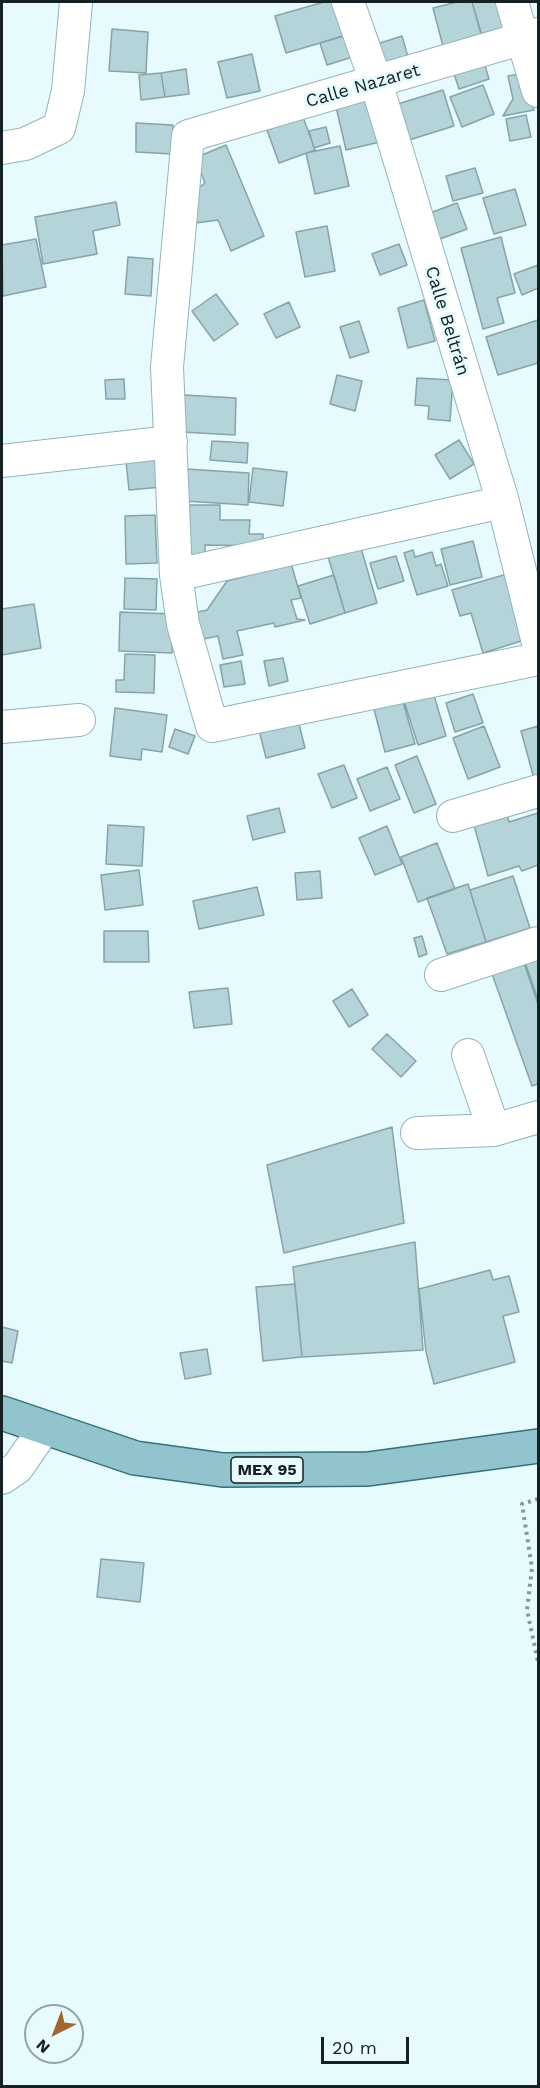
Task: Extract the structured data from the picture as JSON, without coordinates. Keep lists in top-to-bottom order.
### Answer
{
  "streets": {
    "main road": ["MEX 95"],
    "street": ["Calle Nazaret", "Calle Beltrán"]
  },
  "crossings": [
    ["Calle Nazaret", "Calle Beltrán"]
  ],
  "scale_bar": "20 m",
  "north": "bottom left"
}
